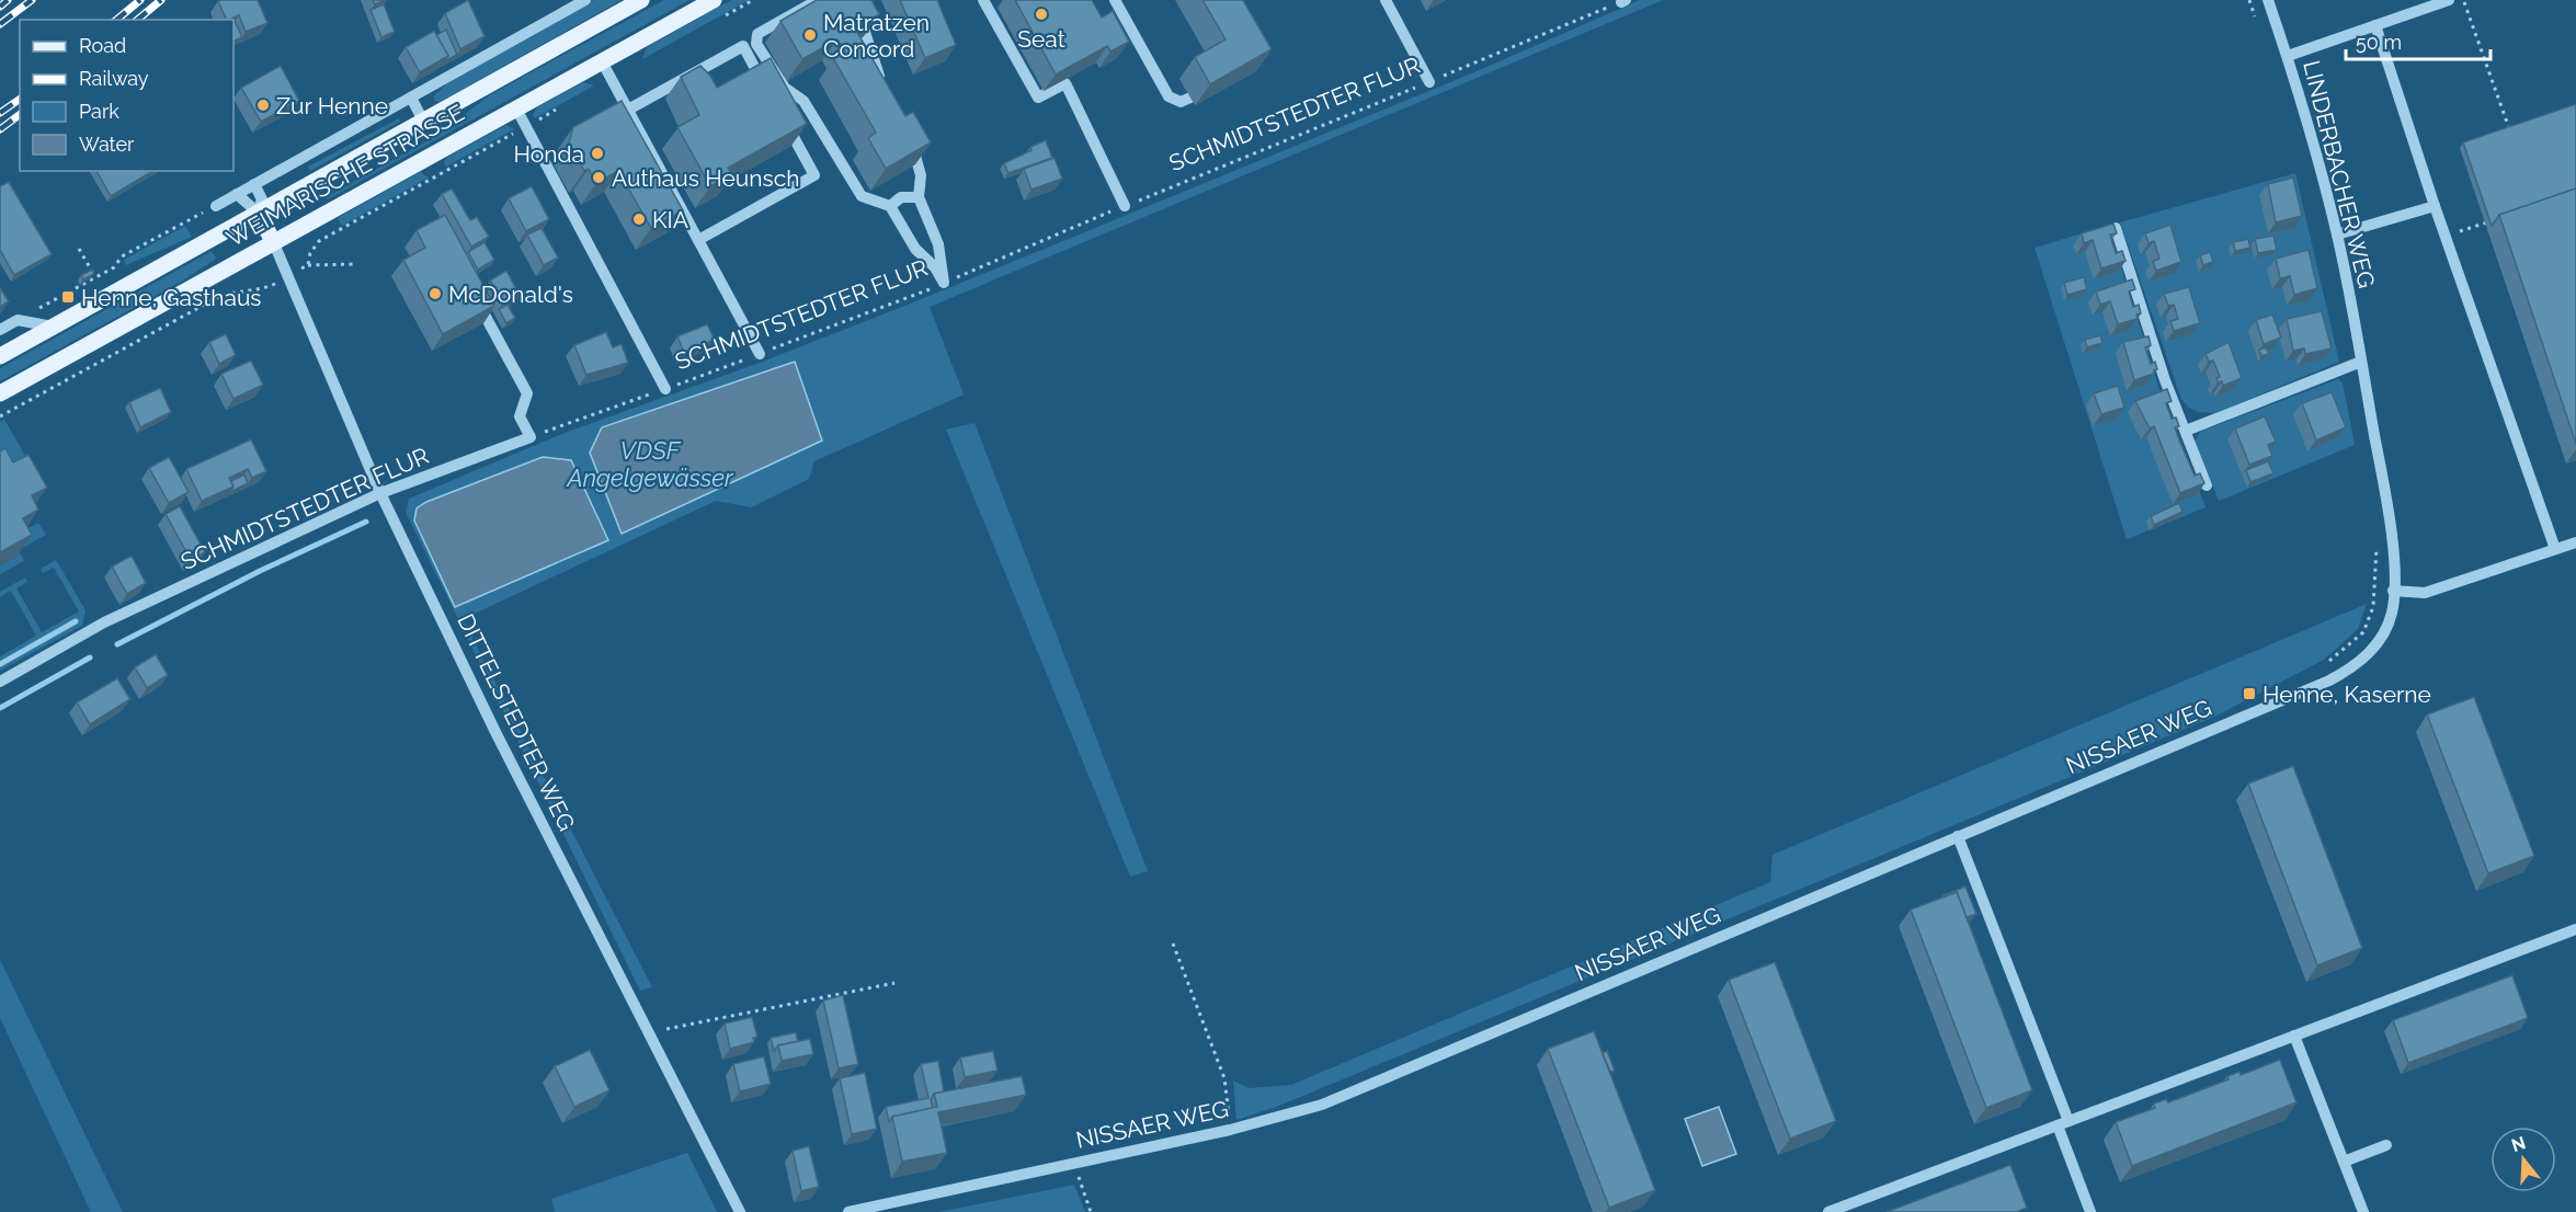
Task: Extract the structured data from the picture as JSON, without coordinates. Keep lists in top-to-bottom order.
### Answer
{
  "streets": {
    "main road": ["WEIMARISCHE STRASSE"],
    "street": [
      "SCHMIDTSTEDTER FLUR",
      "LINDERBACHER WEG",
      "DITTELSTEDTER WEG",
      "NISSAER WEG"
    ]
  },
  "crossings": [
    ["SCHMIDTSTEDTER FLUR", "DITTELSTEDTER WEG"],
    ["LINDERBACHER WEG", "NISSAER WEG"],
    ["WEIMARISCHE STRASSE", "DITTELSTEDTER WEG"]
  ],
  "water": ["VDSF Angelgewässer"],
  "places": {
    "other": [
      "Seat",
      "Matratzen Concord",
      "Zur Henne",
      "Honda",
      "Authaus Heunsch",
      "KIA",
      "McDonald's"
    ],
    "transit": ["Henne, Gasthaus", "Henne, Kaserne"]
  },
  "legend": [
    "Road",
    "Railway",
    "Park",
    "Water"
  ],
  "scale_bar": "50 m",
  "north": "top"
}
